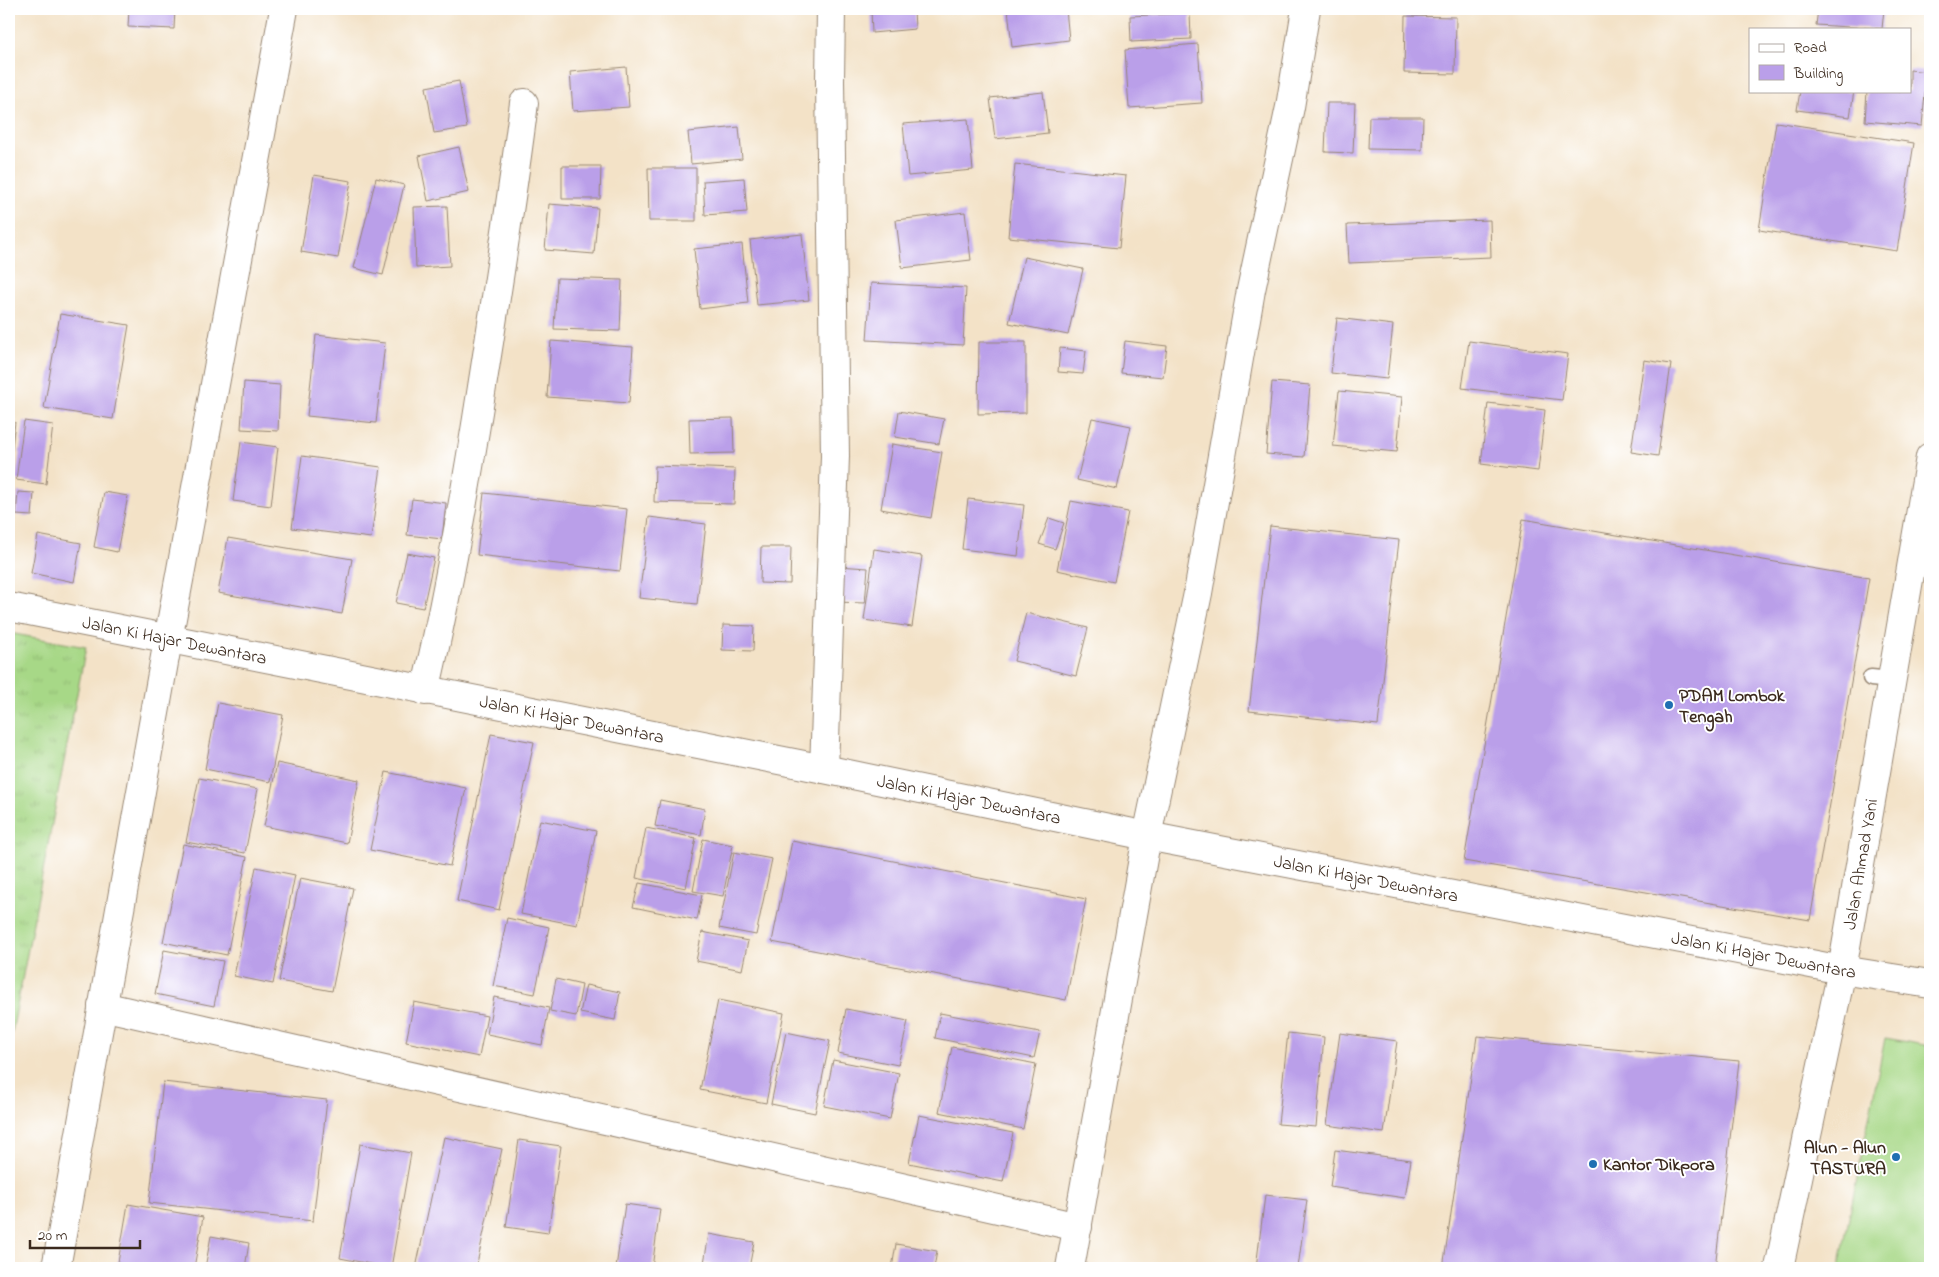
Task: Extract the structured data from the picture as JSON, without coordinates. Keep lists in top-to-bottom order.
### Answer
{
  "streets": {
    "street": ["Jalan Ki Hajar Dewantara", "Jalan Ahmad Yani"]
  },
  "crossings": [
    ["Jalan Ki Hajar Dewantara", "Jalan Ahmad Yani"]
  ],
  "places": ["PDAM Lombok Tengah", "Alun - Alun TASTURA", "Kantor Dikpora"],
  "legend": ["Road", "Building"],
  "scale_bar": "20 m"
}
